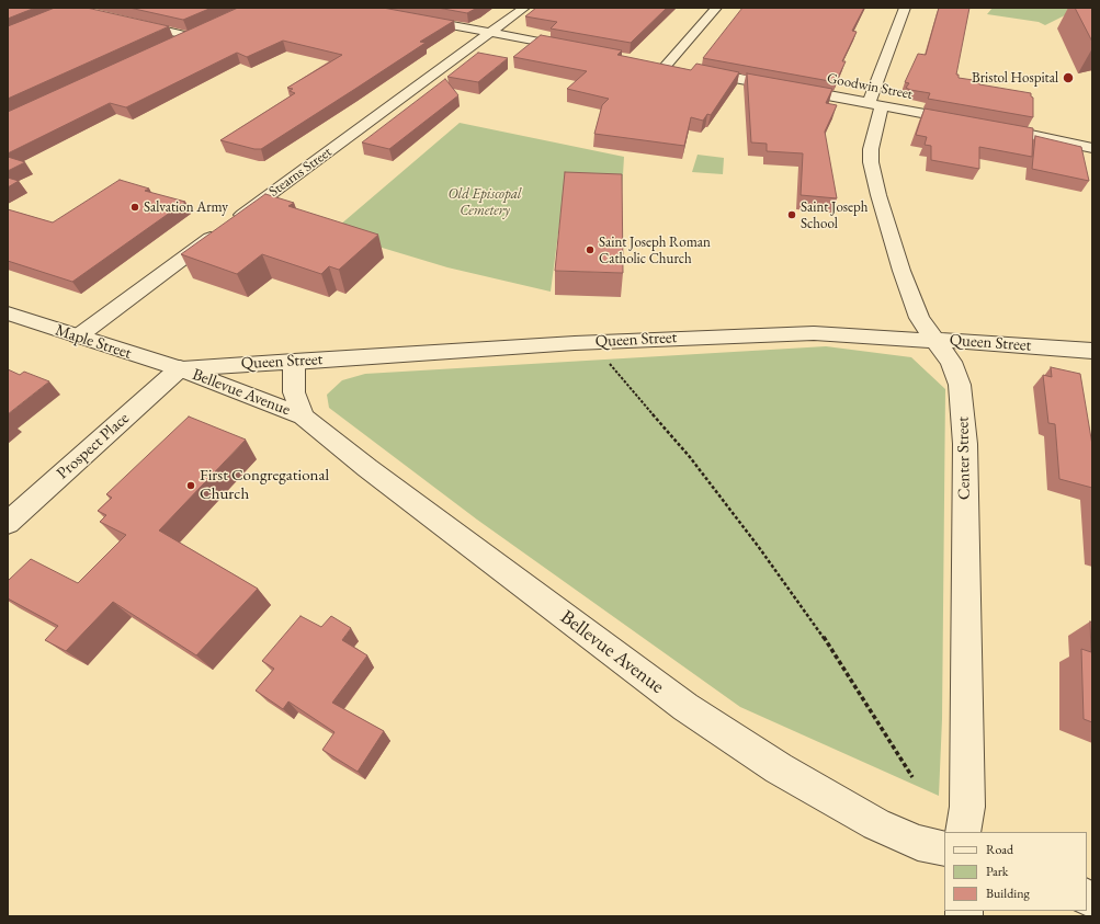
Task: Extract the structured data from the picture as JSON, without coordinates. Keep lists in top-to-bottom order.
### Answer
{
  "streets": {
    "street": [
      "Goodwin Street",
      "Stearns Street",
      "Queen Street",
      "Maple Street",
      "Bellevue Avenue",
      "Prospect Place",
      "Center Street"
    ]
  },
  "crossings": [
    ["Goodwin Street", "Center Street"],
    ["Stearns Street", "Maple Street"],
    ["Queen Street", "Maple Street"],
    ["Queen Street", "Bellevue Avenue"],
    ["Queen Street", "Prospect Place"],
    ["Queen Street", "Center Street"],
    ["Maple Street", "Bellevue Avenue"],
    ["Maple Street", "Prospect Place"],
    ["Bellevue Avenue", "Prospect Place"]
  ],
  "parks": ["Old Episcopal Cemetery"],
  "places": [
    "Bristol Hospital",
    "Salvation Army",
    "Saint Joseph School",
    "Saint Joseph Roman Catholic Church",
    "First Congregational Church"
  ],
  "legend": ["Road", "Park", "Building"]
}
